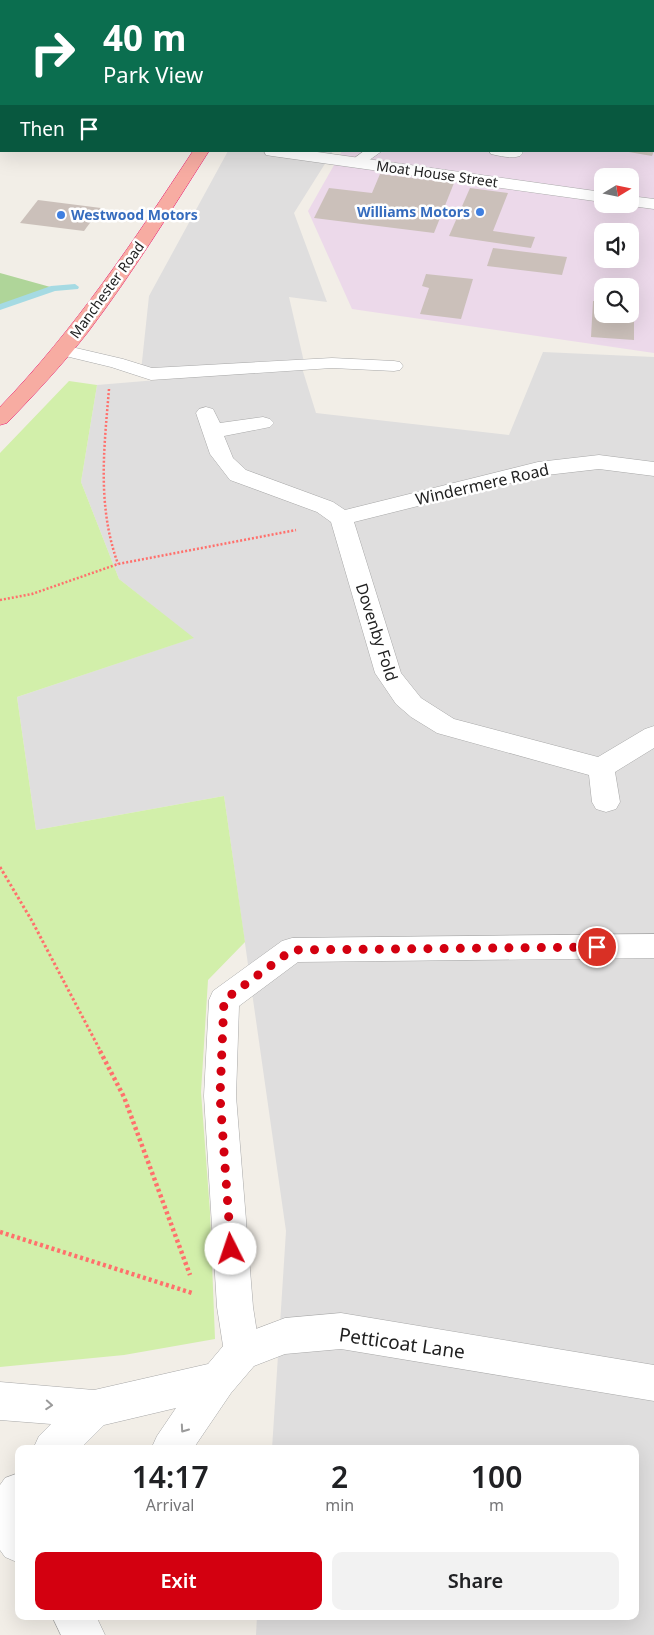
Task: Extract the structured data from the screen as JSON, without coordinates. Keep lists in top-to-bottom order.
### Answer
{
  "streets": {
    "highway": ["Manchester Road"],
    "street": [
      "Moat House Street",
      "Windermere Road",
      "Dovenby Fold",
      "Petticoat Lane"
    ]
  },
  "crossings": [
    ["Windermere Road", "Dovenby Fold"]
  ],
  "places": ["Williams Motors", "Westwood Motors"],
  "north": "right",
  "page": {
    "turn": ["40 m", "Park View"],
    "then": "Then",
    "eta": [
      "14:17",
      "Arrival",
      "2",
      "min",
      "100",
      "m"
    ],
    "buttons": ["Exit", "Share"]
  }
}
